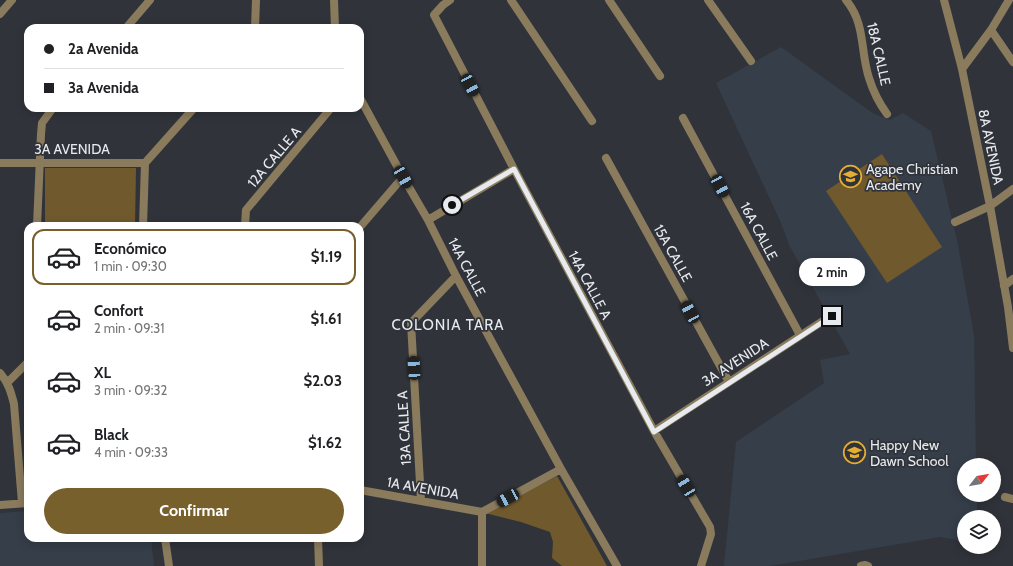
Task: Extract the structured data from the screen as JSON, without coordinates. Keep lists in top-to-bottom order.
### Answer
{
  "streets": {
    "street": [
      "18A CALLE",
      "8A AVENIDA",
      "3A AVENIDA",
      "12A CALLE A",
      "16A CALLE",
      "15A CALLE",
      "14A CALLE",
      "14A CALLE A",
      "13A CALLE A",
      "1A AVENIDA"
    ]
  },
  "crossings": [
    ["3A AVENIDA", "16A CALLE"],
    ["3A AVENIDA", "15A CALLE"],
    ["3A AVENIDA", "14A CALLE A"],
    ["14A CALLE", "13A CALLE A"],
    ["13A CALLE A", "1A AVENIDA"]
  ],
  "districts": ["COLONIA TARA"],
  "places": {
    "school or university": ["Agape Christian Academy", "Happy New Dawn School"]
  },
  "north": "top right",
  "page": {
    "banner": ["2a Avenida", "3a Avenida"],
    "list": [
      {
        "name": "Económico",
        "note": "1 min · 09:30",
        "value": "$1.19"
      },
      {
        "name": "Confort",
        "note": "2 min · 09:31",
        "value": "$1.61"
      },
      {
        "name": "XL",
        "note": "3 min · 09:32",
        "value": "$2.03"
      },
      {
        "name": "Black",
        "note": "4 min · 09:33",
        "value": "$1.62"
      }
    ],
    "bubble": "2 min",
    "buttons": "Confirmar"
  }
}
